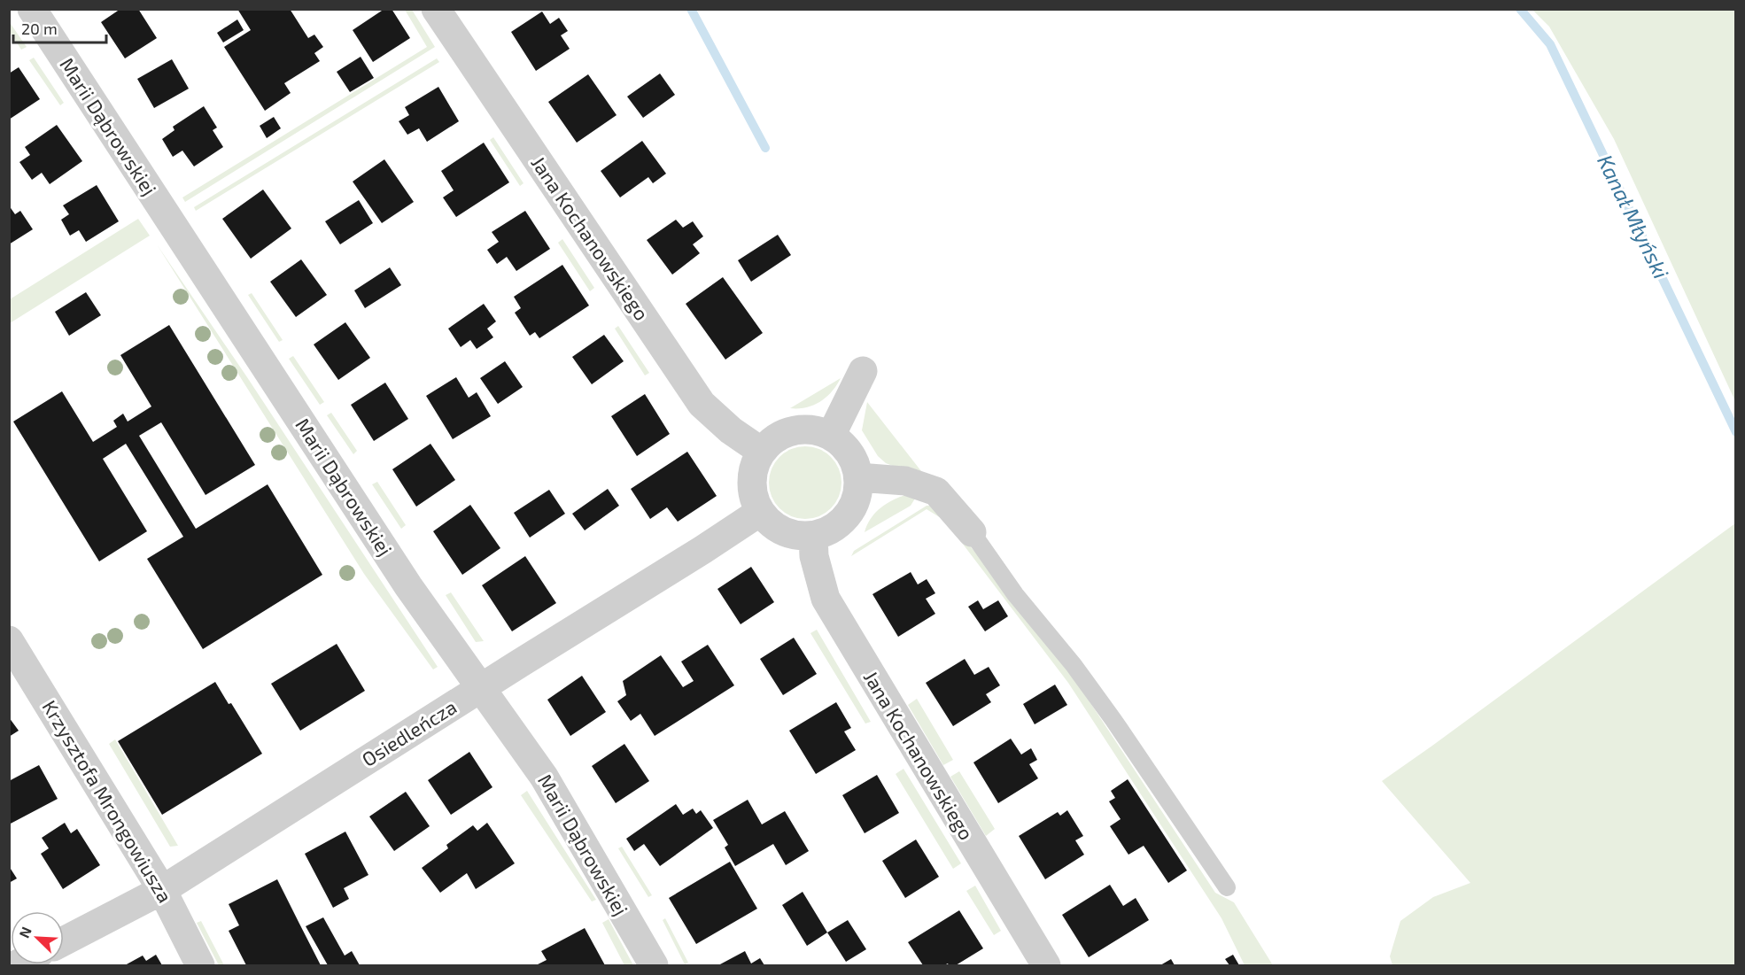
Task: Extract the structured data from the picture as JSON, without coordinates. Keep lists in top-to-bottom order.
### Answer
{
  "streets": {
    "street": [
      "Marii Dąbrowskiej",
      "Jana Kochanowskiego",
      "Osiedleńcza",
      "Krzysztofa Mrongowiusza"
    ]
  },
  "crossings": [
    ["Marii Dąbrowskiej", "Osiedleńcza"],
    ["Jana Kochanowskiego", "Osiedleńcza"],
    ["Osiedleńcza", "Krzysztofa Mrongowiusza"]
  ],
  "water": ["Kanał Młyński"],
  "scale_bar": "20 m",
  "north": "top left"
}
